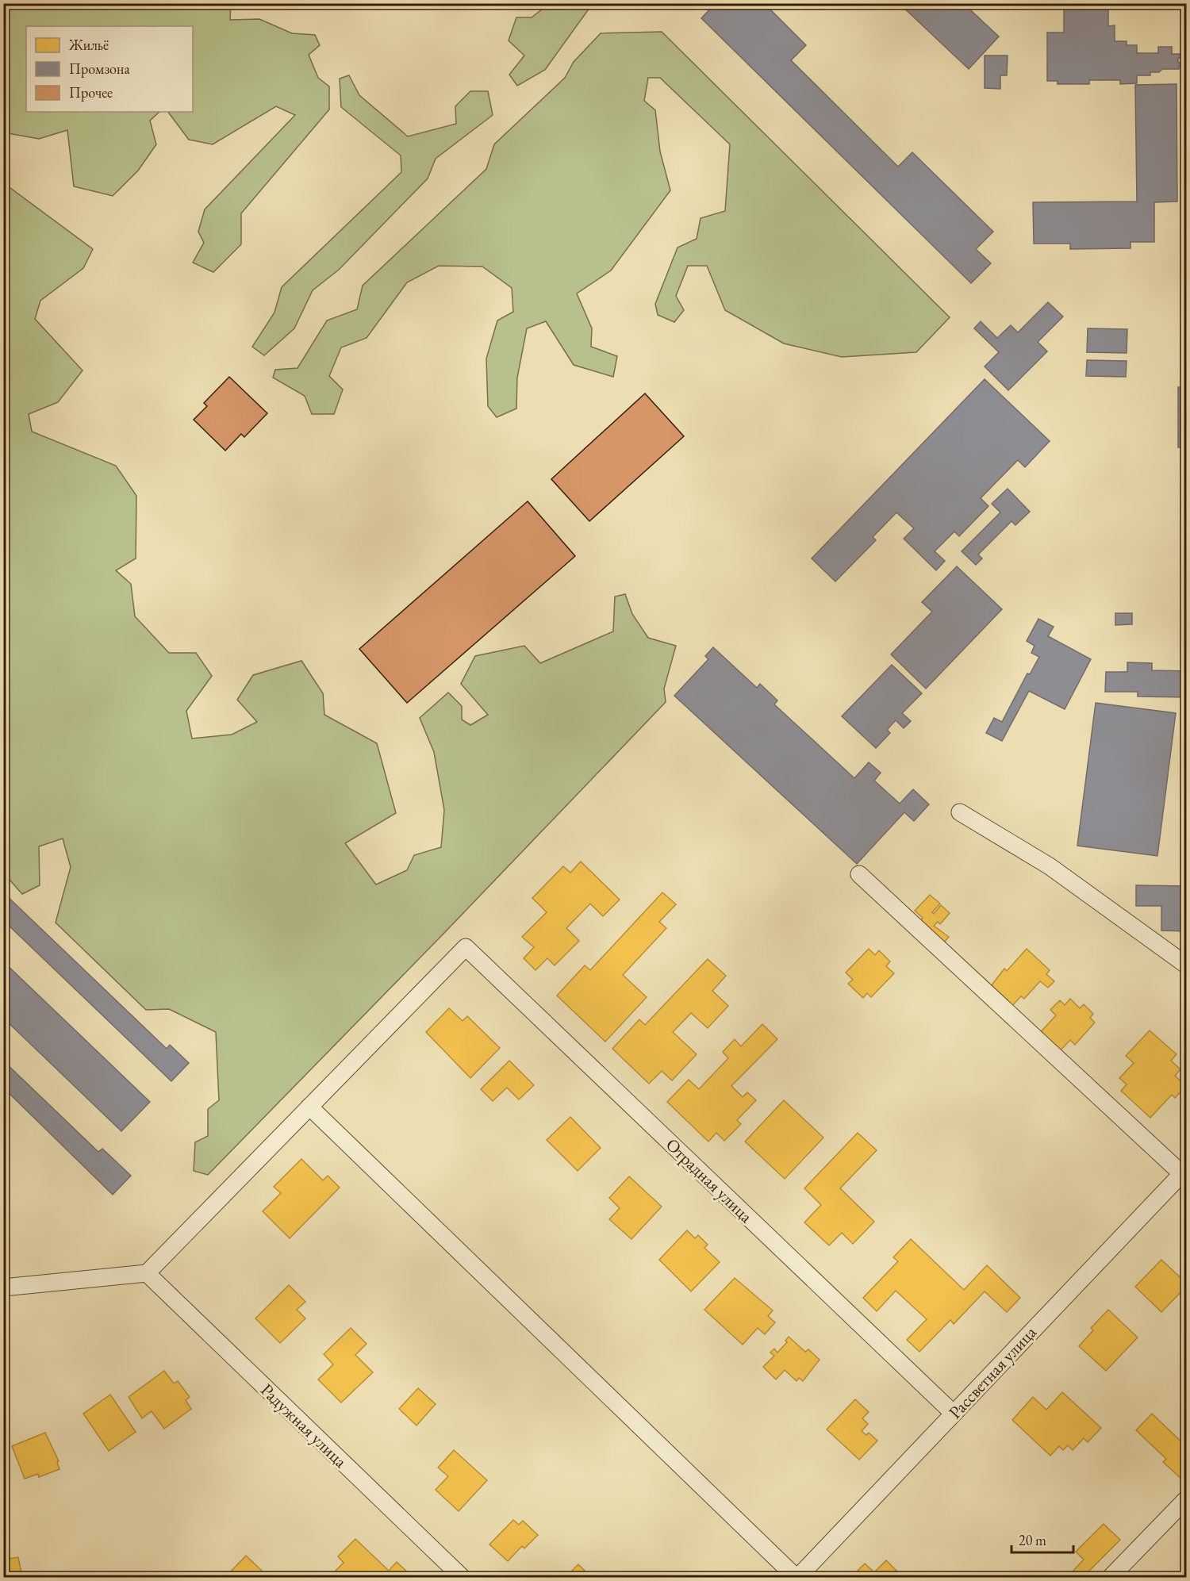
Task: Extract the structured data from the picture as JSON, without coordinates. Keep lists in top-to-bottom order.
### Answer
{
  "streets": {
    "street": ["Отрадная улица", "Рассветная улица", "Радужная улица"]
  },
  "crossings": [
    ["Отрадная улица", "Рассветная улица"]
  ],
  "legend": ["Жильё", "Промзона", "Прочее"],
  "scale_bar": "20 m"
}
